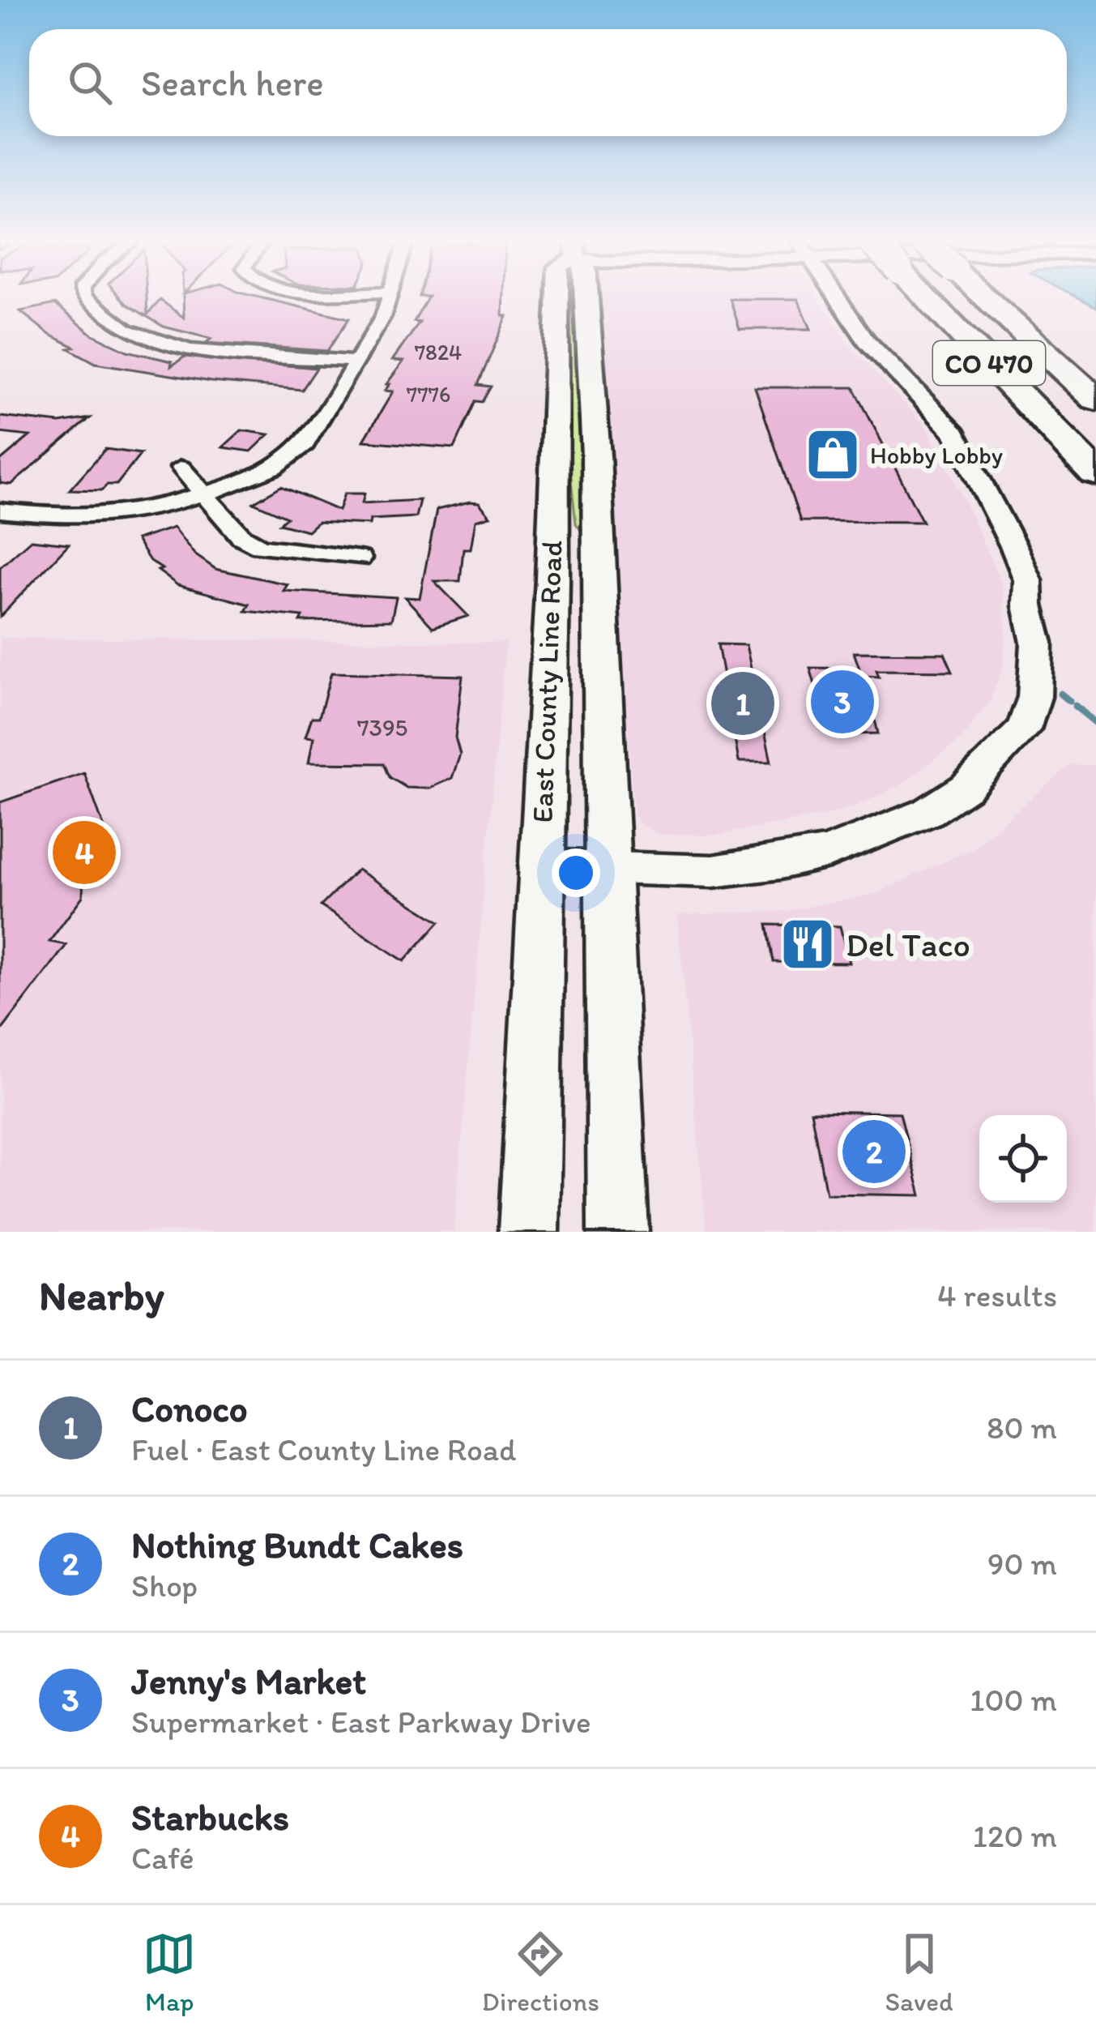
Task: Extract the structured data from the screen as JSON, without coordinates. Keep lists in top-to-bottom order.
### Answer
{
  "streets": {
    "highway": ["CO 470"],
    "main road": ["East County Line Road"]
  },
  "places": {
    "shop": ["Hobby Lobby"],
    "restaurant": ["Del Taco"]
  },
  "house_numbers": ["7824", "7776", "7395"],
  "page": {
    "search": "Search here",
    "pins": [
      "3",
      "1",
      "4",
      "2"
    ],
    "heading": ["Nearby", "4 results"],
    "list": [
      {
        "mark": "1",
        "name": "Conoco",
        "note": "Fuel · East County Line Road",
        "value": "80 m"
      },
      {
        "mark": "2",
        "name": "Nothing Bundt Cakes",
        "note": "Shop",
        "value": "90 m"
      },
      {
        "mark": "3",
        "name": "Jenny's Market",
        "note": "Supermarket · East Parkway Drive",
        "value": "100 m"
      },
      {
        "mark": "4",
        "name": "Starbucks",
        "note": "Café",
        "value": "120 m"
      }
    ],
    "nav": ["Map", "Directions", "Saved"]
  }
}
